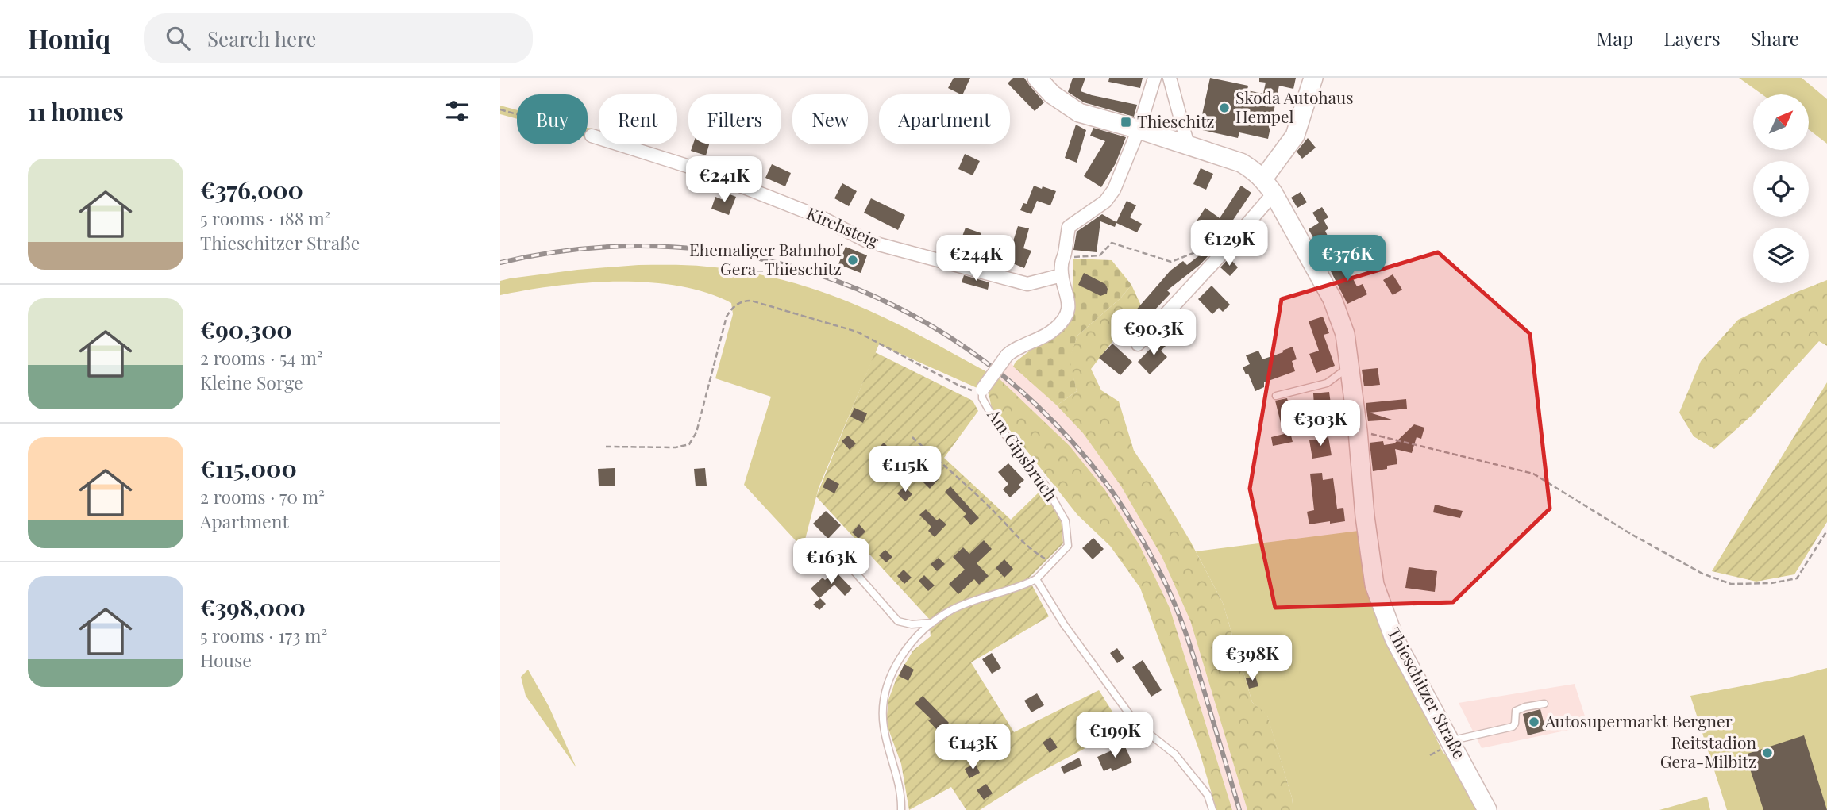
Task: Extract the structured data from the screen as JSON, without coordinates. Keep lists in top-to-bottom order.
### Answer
{
  "streets": {
    "main road": ["Thieschitzer Straße"],
    "street": ["Kirchsteig", "Am Gipsbruch"]
  },
  "crossings": [
    ["Kirchsteig", "Am Gipsbruch"],
    ["Am Gipsbruch", "Thieschitzer Straße"]
  ],
  "places": {
    "other": [
      "Skoda Autohaus Hempel",
      "Ehemaliger Bahnhof Gera-Thieschitz",
      "Autosupermarkt Bergner",
      "Reitstadion Gera-Milbitz"
    ],
    "transit": ["Thieschitz"]
  },
  "north": "top right",
  "page": {
    "header": "Homiq",
    "search": "Search here",
    "nav": ["Map", "Layers", "Share"],
    "heading": "11 homes",
    "chip": [
      "Buy",
      "Rent",
      "Filters",
      "New",
      "Apartment"
    ],
    "list": [
      {
        "name": "€376,000",
        "note": "5 rooms · 188 m² · Thieschitzer Straße"
      },
      {
        "name": "€90,300",
        "note": "2 rooms · 54 m² · Kleine Sorge"
      },
      {
        "name": "€115,000",
        "note": "2 rooms · 70 m² · Apartment"
      },
      {
        "name": "€398,000",
        "note": "5 rooms · 173 m² · House"
      }
    ],
    "price": [
      "€241K",
      "€129K",
      "€244K",
      "€376K",
      "€90.3K",
      "€303K",
      "€115K",
      "€163K",
      "€398K",
      "€199K",
      "€143K"
    ]
  }
}
